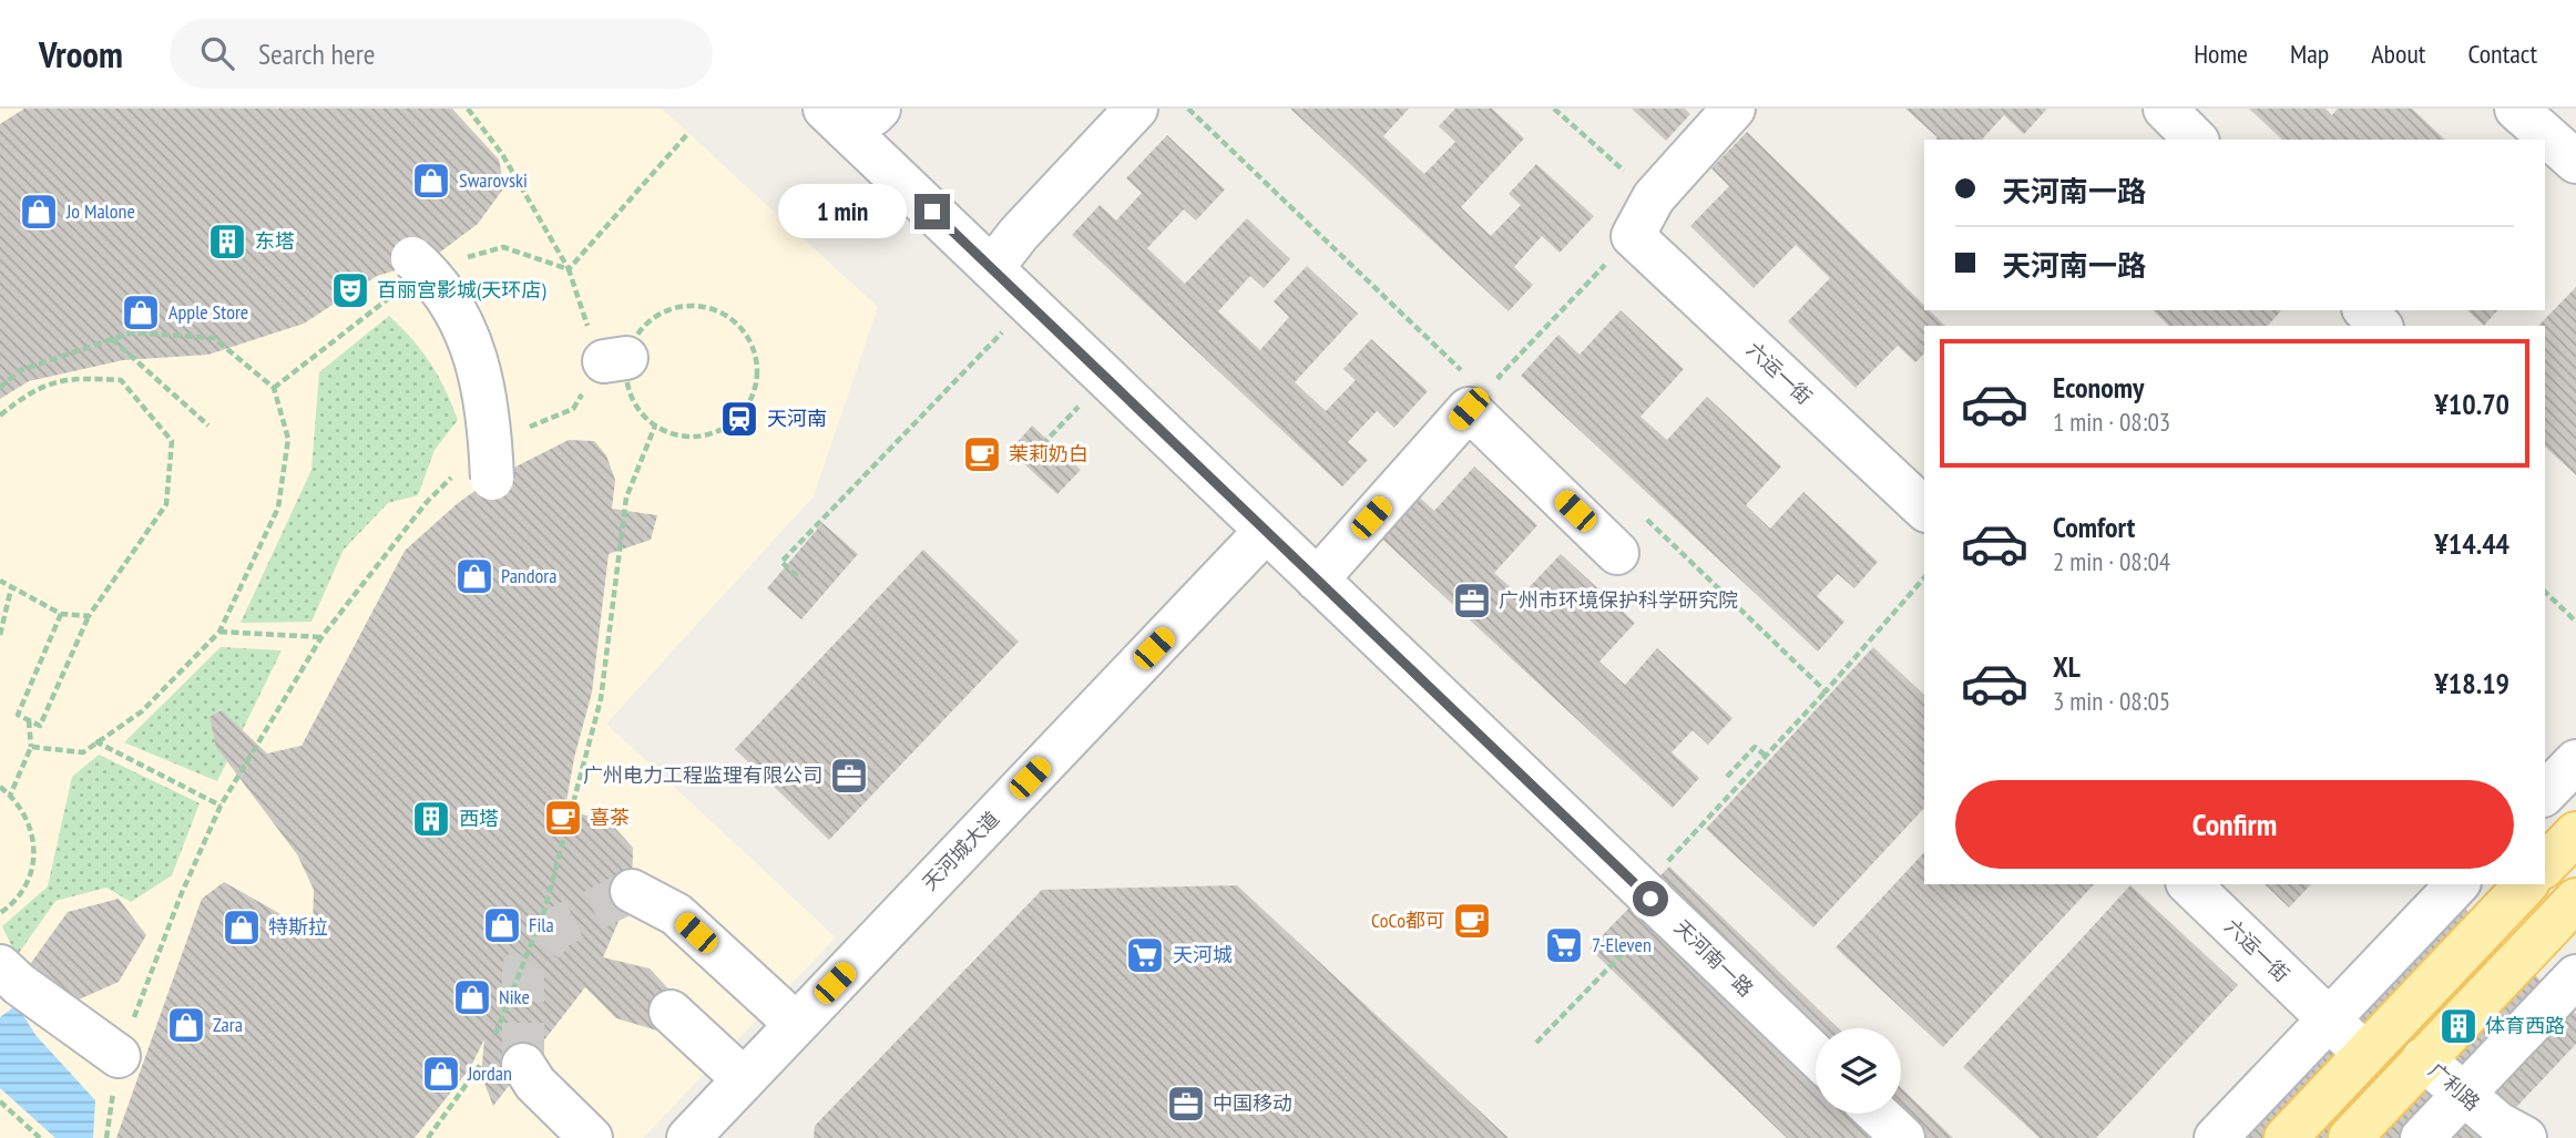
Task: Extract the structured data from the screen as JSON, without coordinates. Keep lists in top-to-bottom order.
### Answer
{
  "streets": {
    "street": [
      "六运一街",
      "天河城大道",
      "天河南一路",
      "广利路"
    ]
  },
  "crossings": [
    ["天河城大道", "天河南一路"]
  ],
  "places": {
    "shop": [
      "Swarovski",
      "Jo Malone",
      "Apple Store",
      "Pandora",
      "Fila",
      "特斯拉",
      "Nike",
      "Zara",
      "Jordan"
    ],
    "building": ["东塔", "西塔", "体育西路"],
    "theatre": ["百丽宫影城(天环店)"],
    "station": ["天河南"],
    "cafe": ["茉莉奶白", "喜茶", "CoCo都可"],
    "office": ["广州市环境保护科学研究院", "广州电力工程监理有限公司", "中国移动"],
    "supermarket": ["7-Eleven", "天河城"]
  },
  "page": {
    "header": "Vroom",
    "search": "Search here",
    "nav": [
      "Home",
      "Map",
      "About",
      "Contact"
    ],
    "banner": ["天河南一路", "天河南一路"],
    "bubble": "1 min",
    "list": [
      {
        "name": "Economy",
        "note": "1 min · 08:03",
        "value": "¥10.70"
      },
      {
        "name": "Comfort",
        "note": "2 min · 08:04",
        "value": "¥14.44"
      },
      {
        "name": "XL",
        "note": "3 min · 08:05",
        "value": "¥18.19"
      }
    ],
    "buttons": "Confirm"
  }
}
